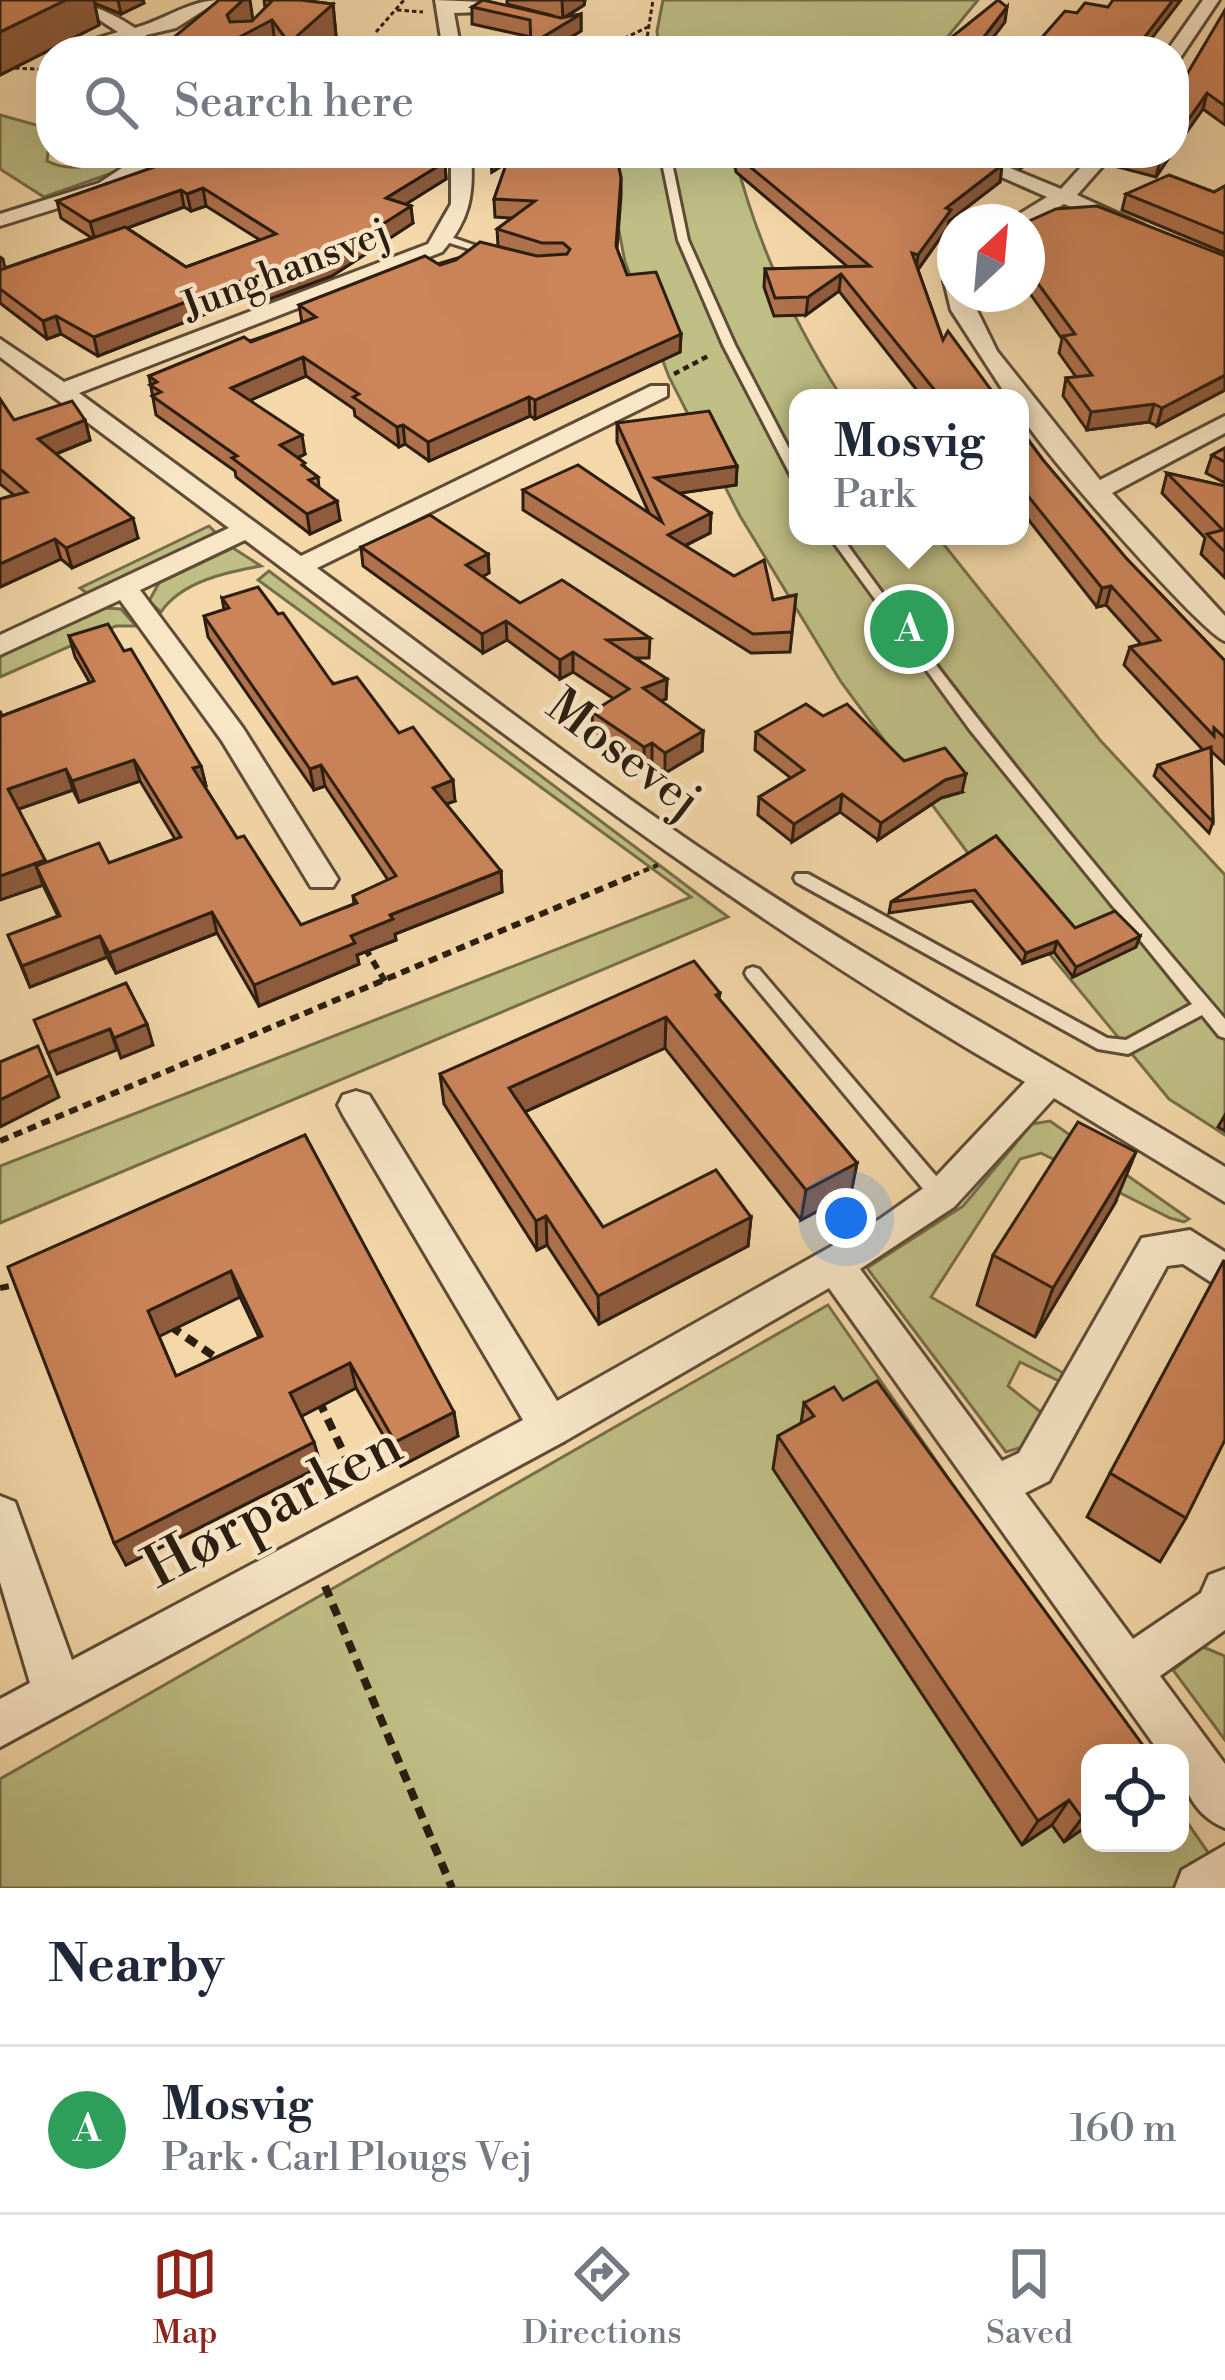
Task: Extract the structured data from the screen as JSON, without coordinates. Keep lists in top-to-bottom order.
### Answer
{
  "streets": {
    "street": ["Junghansvej", "Mosevej", "Hørparken"]
  },
  "crossings": [
    ["Junghansvej", "Mosevej"],
    ["Mosevej", "Hørparken"]
  ],
  "north": "top right",
  "page": {
    "search": "Search here",
    "popup": ["Mosvig", "Park"],
    "pins": "A",
    "heading": "Nearby",
    "list": [
      {
        "mark": "A",
        "name": "Mosvig",
        "note": "Park · Carl Plougs Vej",
        "value": "160 m"
      }
    ],
    "nav": ["Map", "Directions", "Saved"]
  }
}
